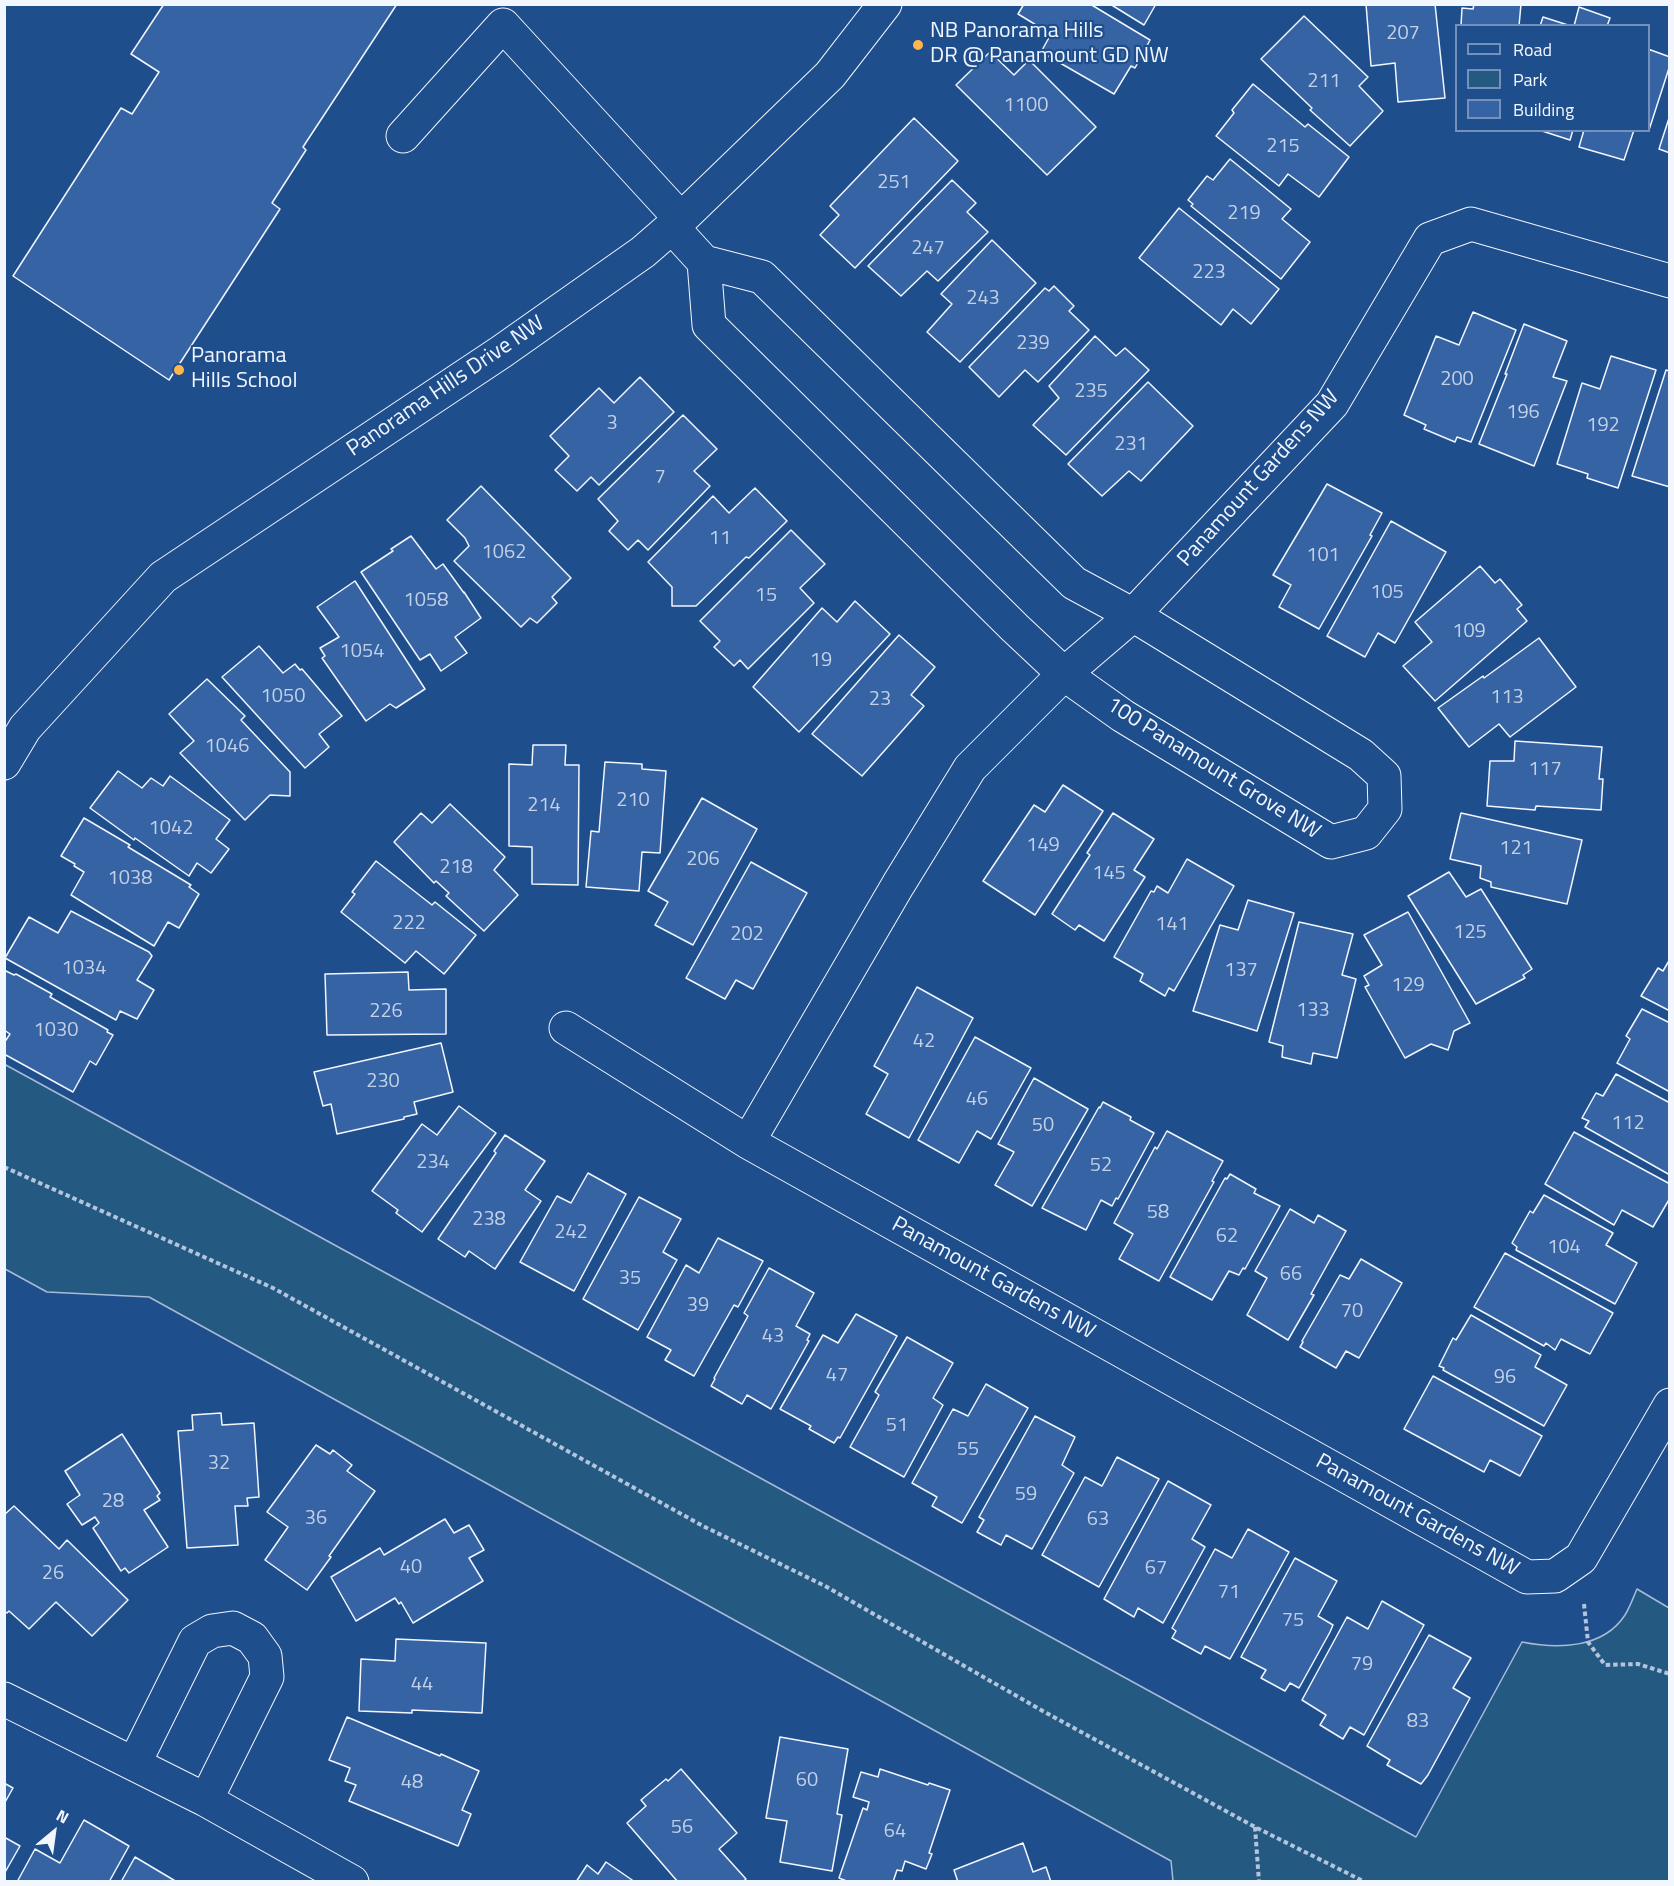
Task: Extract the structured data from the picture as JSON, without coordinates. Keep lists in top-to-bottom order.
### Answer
{
  "streets": {
    "street": ["Panorama Hills Drive NW", "Panamount Gardens NW", "100 Panamount Grove NW"]
  },
  "crossings": [
    ["Panamount Gardens NW", "100 Panamount Grove NW"]
  ],
  "places": ["NB Panorama Hills DR @ Panamount GD NW", "Panorama Hills School"],
  "house_numbers": [
    "207",
    "211",
    "1100",
    "215",
    "251",
    "219",
    "247",
    "223",
    "243",
    "239",
    "200",
    "235",
    "196",
    "3",
    "192",
    "231",
    "7",
    "11",
    "1062",
    "101",
    "105",
    "15",
    "1058",
    "109",
    "1054",
    "19",
    "1050",
    "113",
    "23",
    "1046",
    "117",
    "210",
    "214",
    "1042",
    "149",
    "121",
    "206",
    "218",
    "145",
    "1038",
    "222",
    "141",
    "125",
    "202",
    "1034",
    "137",
    "129",
    "133",
    "226",
    "1030",
    "42",
    "230",
    "46",
    "112",
    "50",
    "234",
    "52",
    "58",
    "238",
    "242",
    "62",
    "104",
    "66",
    "35",
    "39",
    "70",
    "43",
    "47",
    "96",
    "51",
    "55",
    "32",
    "59",
    "28",
    "36",
    "63",
    "40",
    "67",
    "26",
    "71",
    "75",
    "79",
    "44",
    "83",
    "60",
    "48",
    "56",
    "64"
  ],
  "legend": ["Road", "Park", "Building"],
  "north": "top right"
}
